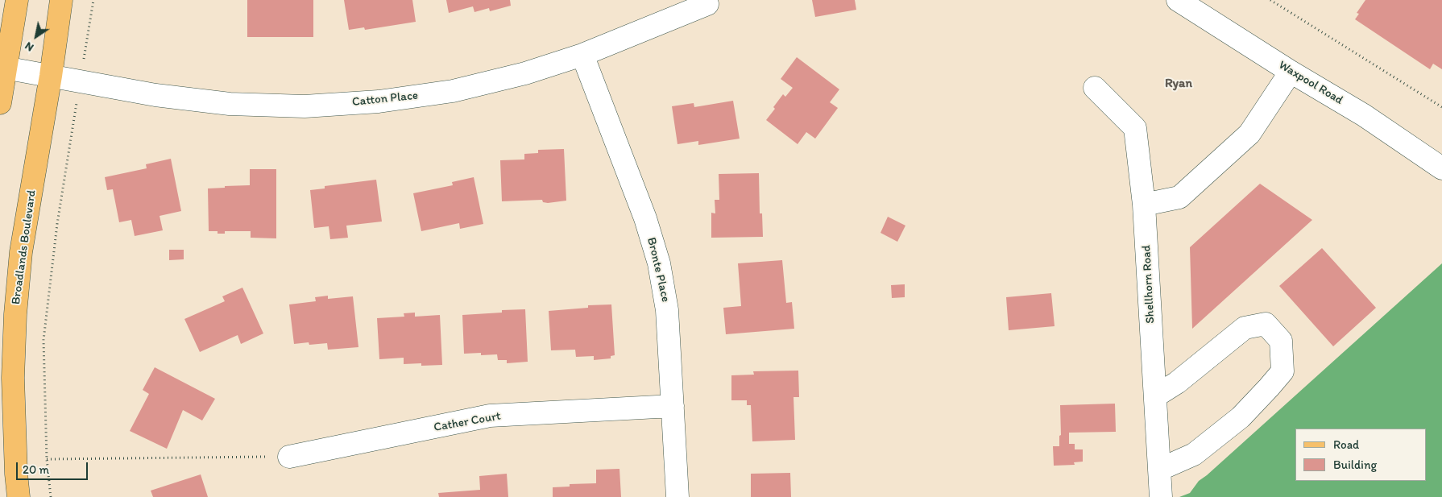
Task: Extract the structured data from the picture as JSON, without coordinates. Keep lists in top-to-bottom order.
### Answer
{
  "streets": {
    "main road": ["Broadlands Boulevard"],
    "street": [
      "Waxpool Road",
      "Catton Place",
      "Bronte Place",
      "Shellhorn Road",
      "Cather Court"
    ]
  },
  "crossings": [
    ["Catton Place", "Broadlands Boulevard"],
    ["Catton Place", "Bronte Place"],
    ["Bronte Place", "Cather Court"]
  ],
  "districts": ["Ryan"],
  "legend": ["Road", "Building"],
  "scale_bar": "20 m",
  "north": "bottom left"
}
